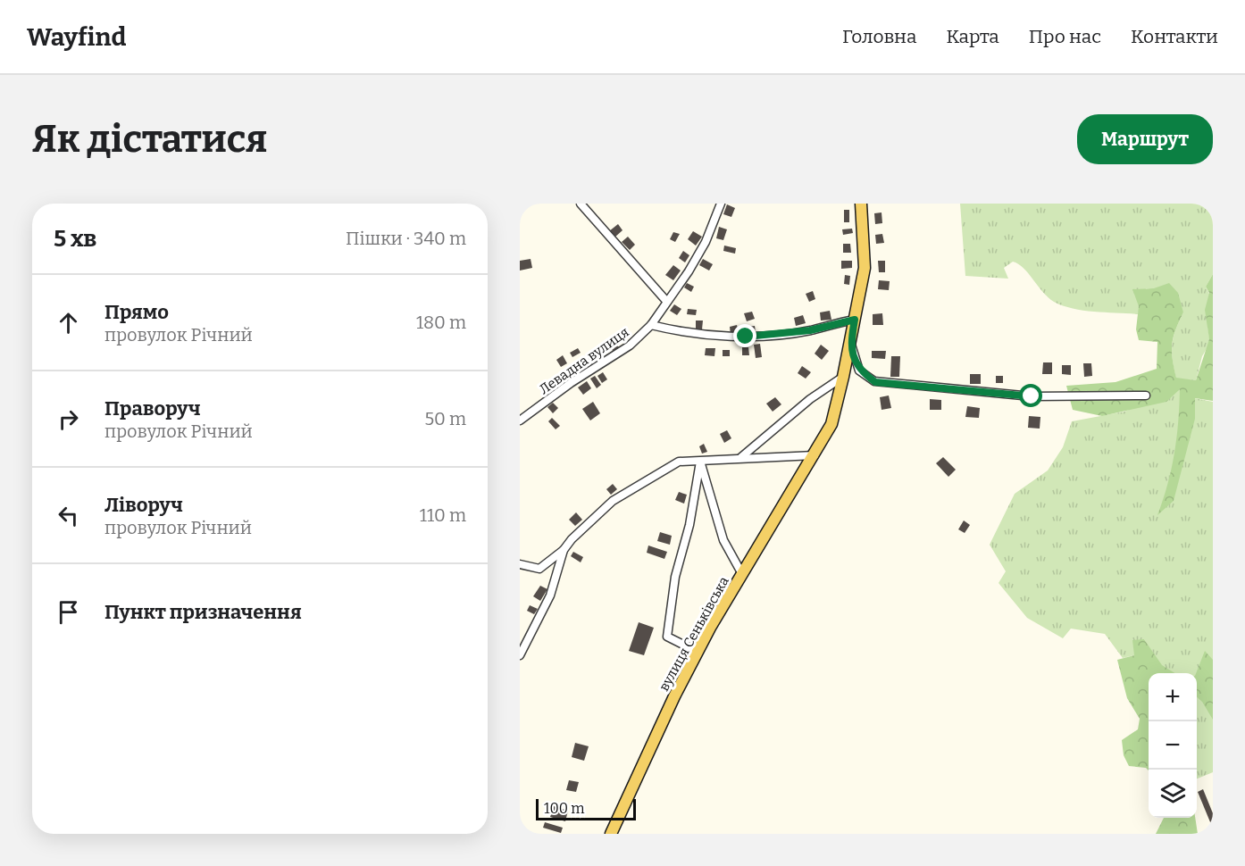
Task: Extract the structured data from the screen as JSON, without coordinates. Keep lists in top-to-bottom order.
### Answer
{
  "streets": {
    "main road": ["вулиця Сенькiвська"],
    "street": ["Левадна вулиця"]
  },
  "scale_bar": "100 m",
  "page": {
    "header": "Wayfind",
    "nav": [
      "Головна",
      "Карта",
      "Про нас",
      "Контакти"
    ],
    "buttons": "Маршрут",
    "title": "Як дістатися",
    "heading": ["5 хв", "Пішки · 340 m"],
    "list": [
      ["Прямо", "провулок Рiчний", "180 m"],
      ["Праворуч", "провулок Рiчний", "50 m"],
      ["Ліворуч", "провулок Річний", "110 m"],
      "Пункт призначення"
    ],
    "map_buttons": ["+", "−"],
    "scale": "100 m"
  }
}
